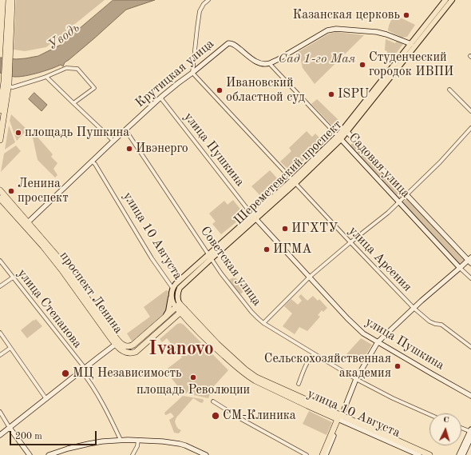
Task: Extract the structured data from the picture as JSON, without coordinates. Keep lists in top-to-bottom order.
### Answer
{
  "streets": {
    "highway": ["улица 10 Августа", "проспект Ленина"],
    "main road": ["Шереметевский проспект"],
    "street": [
      "Крутицкая улица",
      "улица Пушкина",
      "Садовая улица",
      "улица Арсения",
      "Советская улица",
      "улица Степанова"
    ]
  },
  "crossings": [
    ["Крутицкая улица", "улица Пушкина"],
    ["Крутицкая улица", "Садовая улица"],
    ["Крутицкая улица", "улица 10 Августа"],
    ["Крутицкая улица", "улица Арсения"],
    ["Крутицкая улица", "Советская улица"],
    ["Крутицкая улица", "проспект Ленина"],
    ["улица Пушкина", "Шереметевский проспект"],
    ["Садовая улица", "Шереметевский проспект"],
    ["Шереметевский проспект", "улица 10 Августа"],
    ["Шереметевский проспект", "улица Арсения"],
    ["Шереметевский проспект", "Советская улица"],
    ["улица 10 Августа", "проспект Ленина"]
  ],
  "districts": ["Ivanovo"],
  "water": ["Уводь"],
  "parks": ["Сад 1-го Мая"],
  "places": [
    "Казанская церковь",
    "Студенческий городок ИВПИ",
    "Ивановский областной суд",
    "ISPU",
    "площадь Пушкина",
    "Ивэнерго",
    "Ленина проспект",
    "ИГХТУ",
    "ИГМА",
    "Сельскохозяйственная академия",
    "МЦ Независимость",
    "площадь Революции",
    "СМ-Клиника"
  ],
  "scale_bar": "200 m",
  "north": "top"
}
